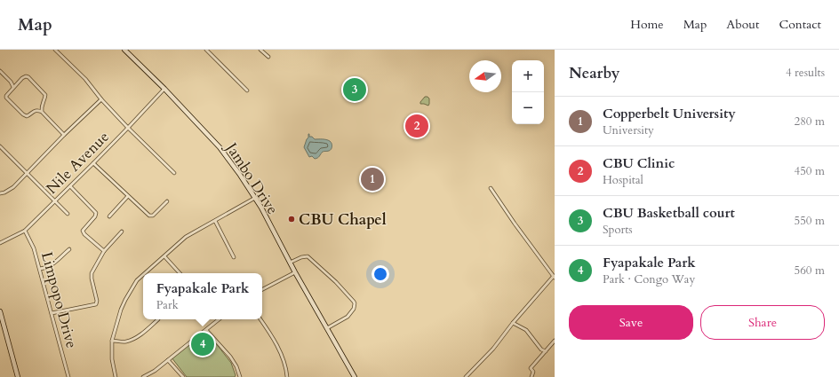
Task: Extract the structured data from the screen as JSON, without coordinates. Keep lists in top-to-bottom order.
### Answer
{
  "streets": {
    "main road": ["Jambo Drive"],
    "street": ["Nile Avenue", "Limpopo Drive"]
  },
  "crossings": [
    ["Nile Avenue", "Jambo Drive"],
    ["Nile Avenue", "Limpopo Drive"]
  ],
  "places": ["CBU Chapel"],
  "north": "left",
  "page": {
    "header": "Map",
    "nav": [
      "Home",
      "Map",
      "About",
      "Contact"
    ],
    "heading": ["Nearby", "4 results"],
    "map_buttons": ["+", "−"],
    "pins": [
      "3",
      "2",
      "1",
      "4"
    ],
    "list": [
      {
        "mark": "1",
        "name": "Copperbelt University",
        "note": "University",
        "value": "280 m"
      },
      {
        "mark": "2",
        "name": "CBU Clinic",
        "note": "Hospital",
        "value": "450 m"
      },
      {
        "mark": "3",
        "name": "CBU Basketball court",
        "note": "Sports",
        "value": "550 m"
      },
      {
        "mark": "4",
        "name": "Fyapakale Park",
        "note": "Park · Congo Way",
        "value": "560 m"
      }
    ],
    "popup": ["Fyapakale Park", "Park"],
    "buttons": ["Save", "Share"]
  }
}
